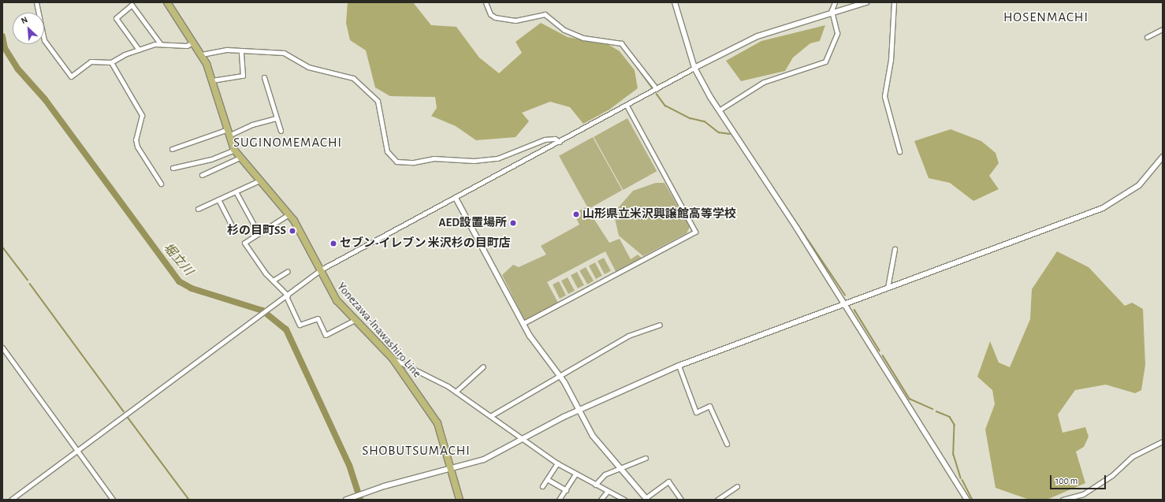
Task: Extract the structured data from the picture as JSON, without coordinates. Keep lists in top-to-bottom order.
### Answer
{
  "streets": {
    "main road": ["Yonezawa-Inawashiro Line"]
  },
  "districts": ["HOSENMACHI", "SUGINOMEMACHI", "SHOBUTSUMACHI"],
  "water": ["堀立川"],
  "places": [
    "山形県立米沢興譲館高等学校",
    "AED設置場所",
    "杉の目町SS",
    "セブン-イレブン 米沢杉の目町店"
  ],
  "scale_bar": "100 m",
  "north": "top left"
}
